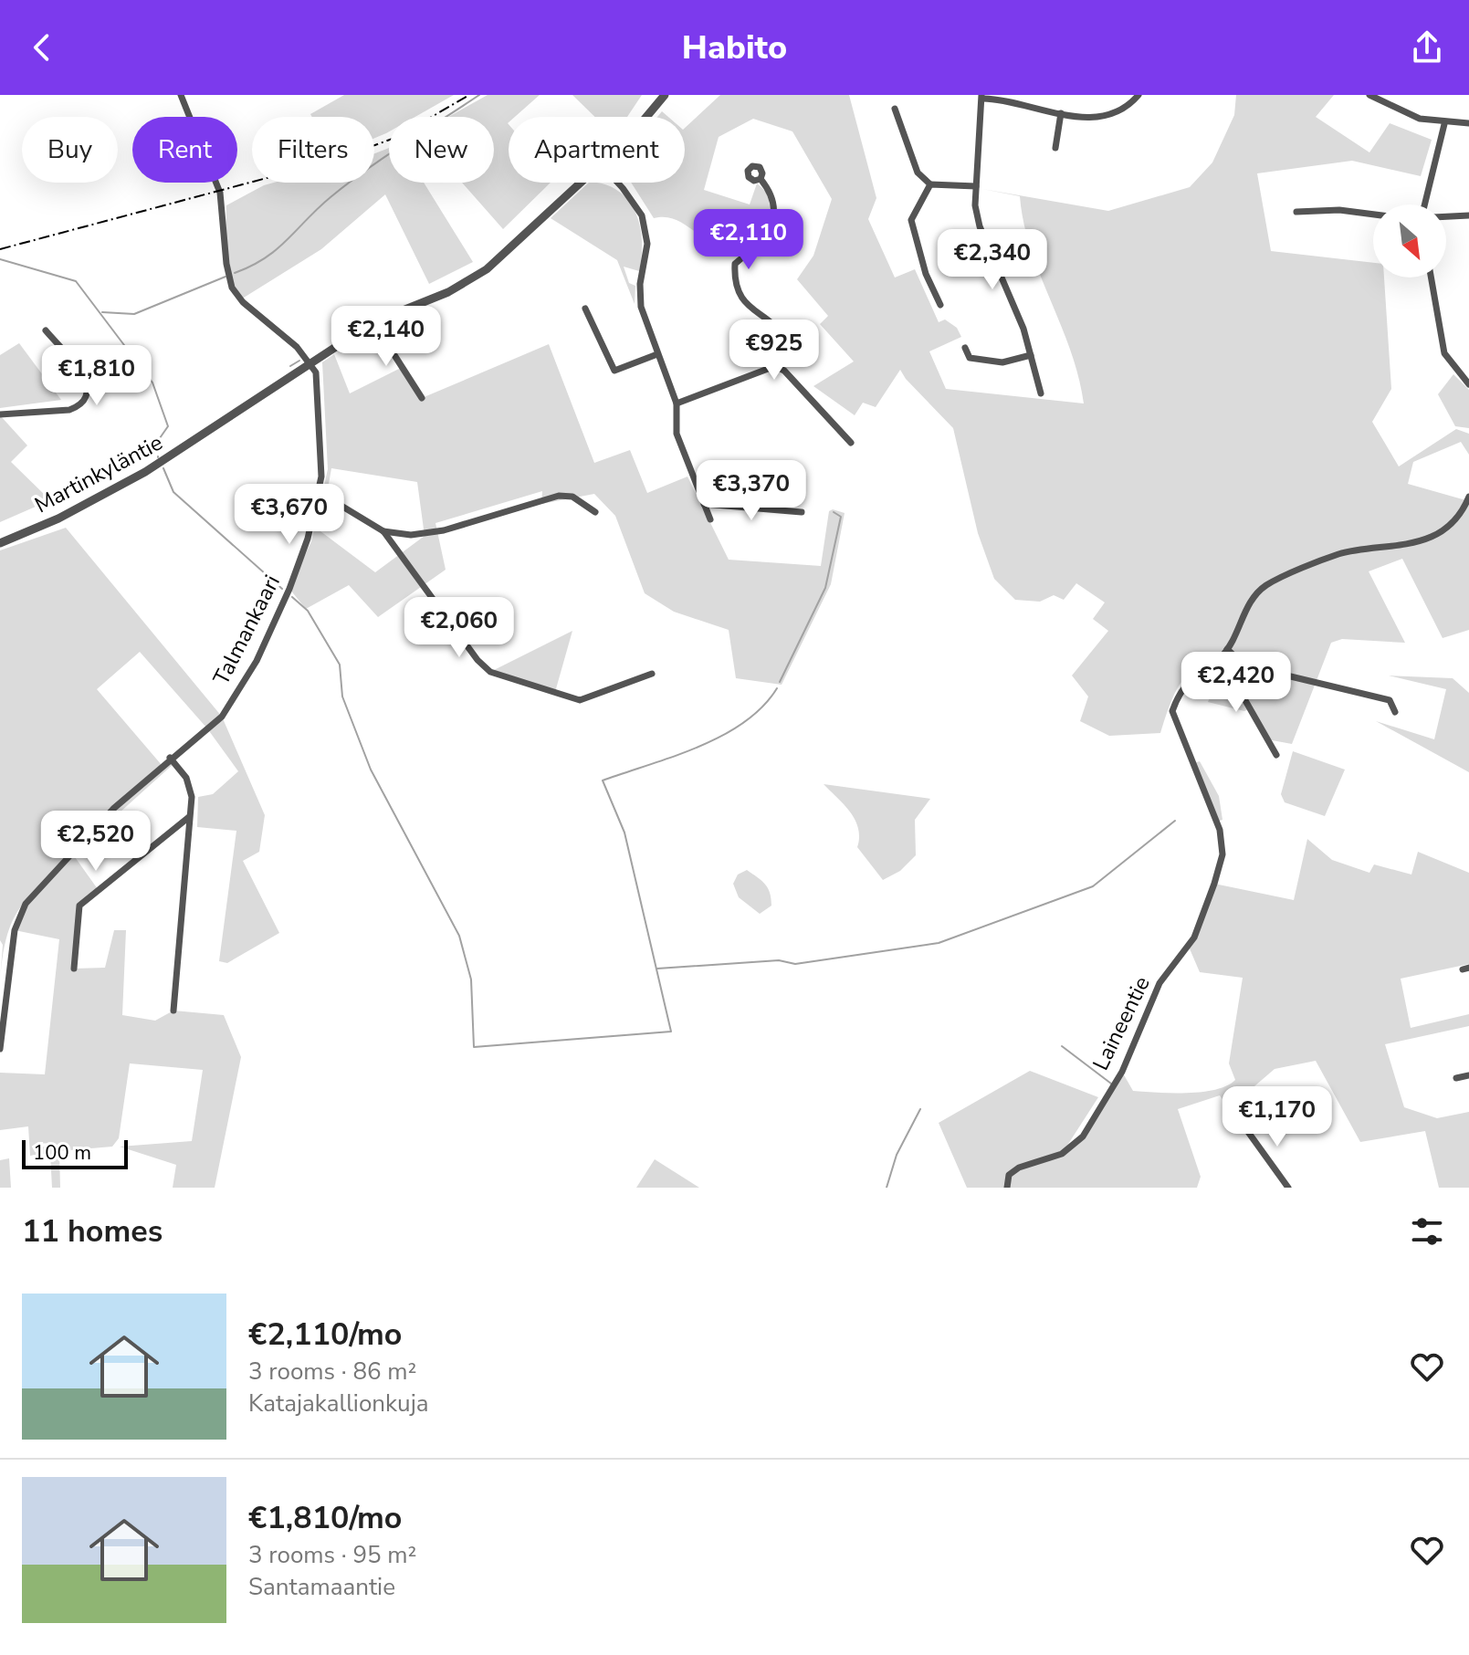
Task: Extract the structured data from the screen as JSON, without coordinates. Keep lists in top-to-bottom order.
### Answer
{
  "streets": {
    "street": ["Martinkyläntie", "Talmankaari", "Laineentie"]
  },
  "crossings": [
    ["Martinkyläntie", "Talmankaari"]
  ],
  "scale_bar": "100 m",
  "north": "bottom right",
  "page": {
    "header": "Habito",
    "chip": [
      "Buy",
      "Rent",
      "Filters",
      "New",
      "Apartment"
    ],
    "price": [
      "€2,110",
      "€2,340",
      "€2,140",
      "€925",
      "€1,810",
      "€3,370",
      "€3,670",
      "€2,060",
      "€2,420",
      "€2,520",
      "€1,170"
    ],
    "scale": "100 m",
    "heading": "11 homes",
    "list": [
      {
        "name": "€2,110/mo",
        "note": "3 rooms · 86 m² · Katajakallionkuja"
      },
      {
        "name": "€1,810/mo",
        "note": "3 rooms · 95 m² · Santamaantie"
      }
    ]
  }
}
